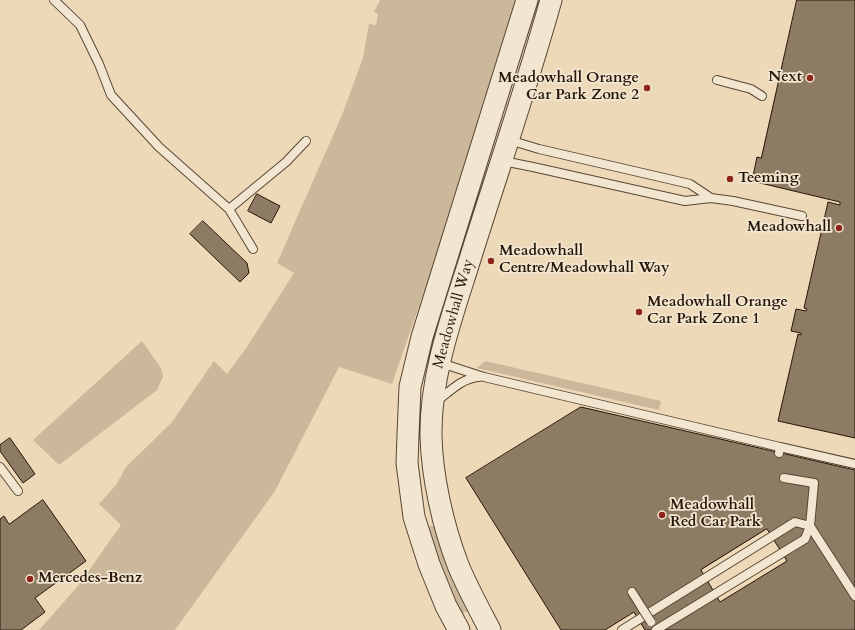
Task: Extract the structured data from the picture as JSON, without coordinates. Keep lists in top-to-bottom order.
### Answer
{
  "streets": {
    "street": ["Meadowhall Way"]
  },
  "places": [
    "Next",
    "Meadowhall Orange Car Park Zone 2",
    "Teeming",
    "Meadowhall",
    "Meadowhall Centre/Meadowhall Way",
    "Meadowhall Orange Car Park Zone 1",
    "Meadowhall Red Car Park",
    "Mercedes-Benz"
  ]
}
